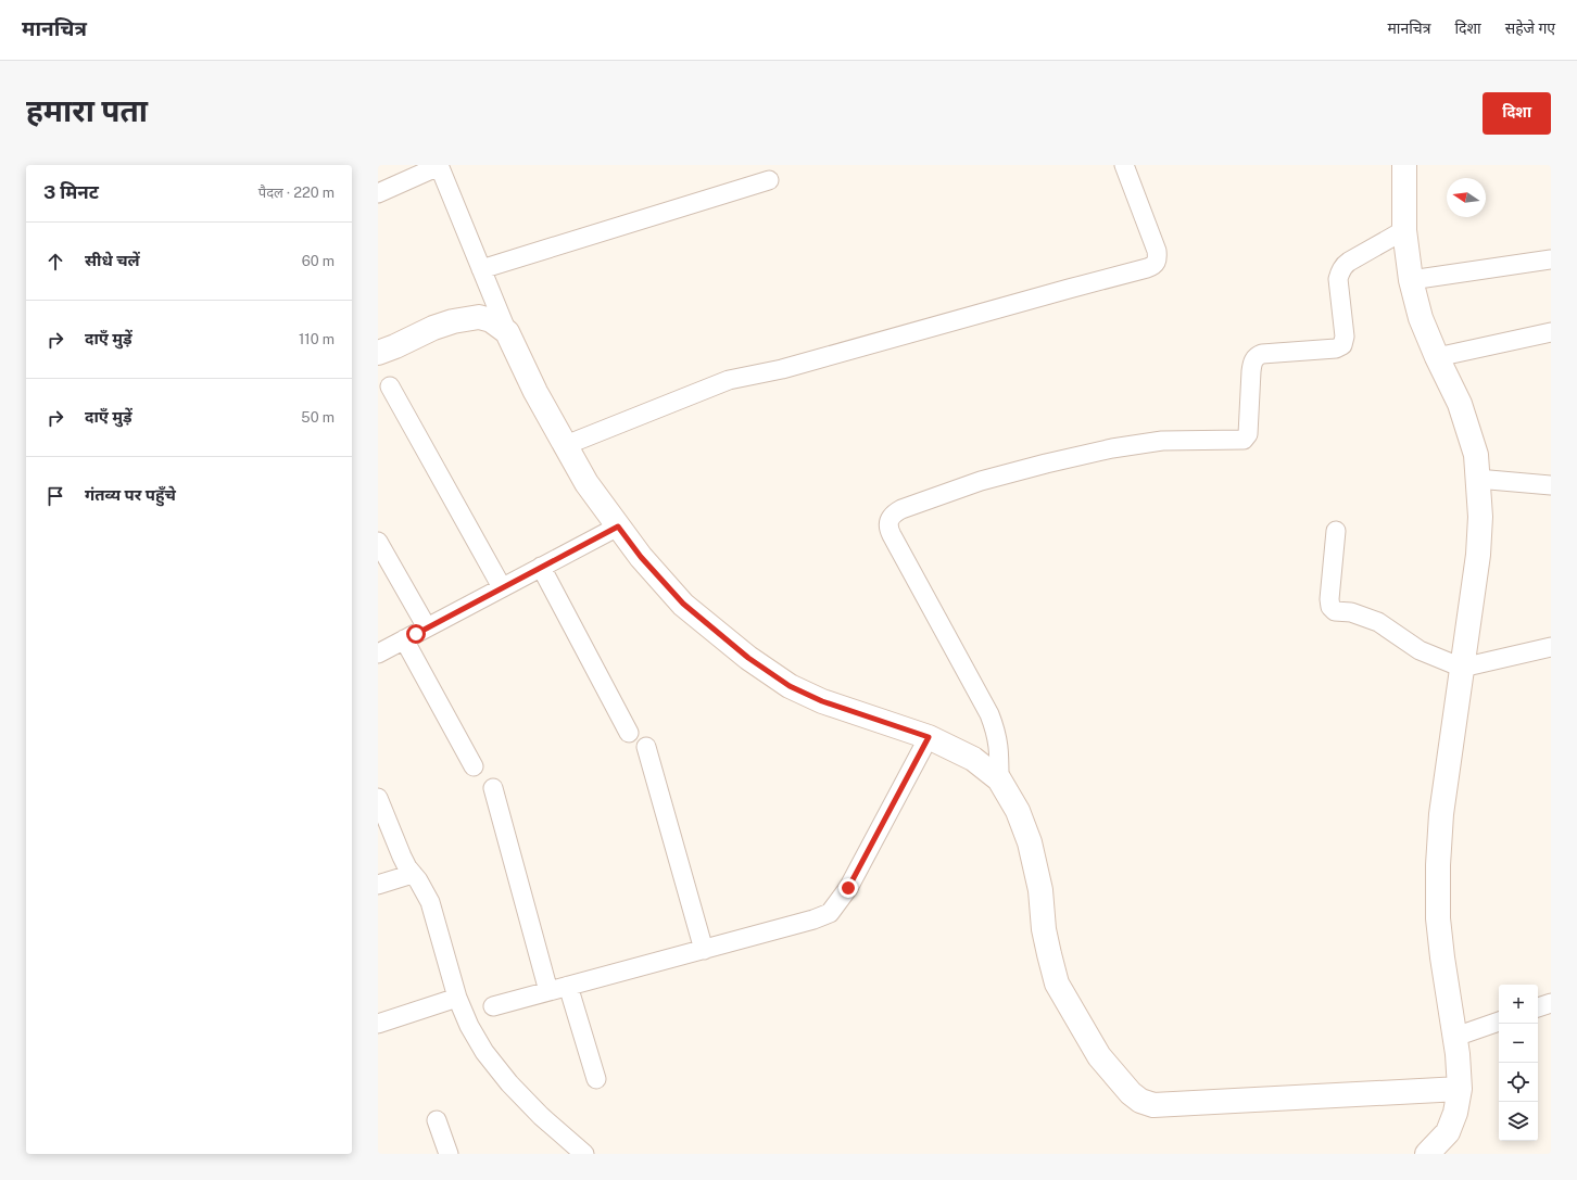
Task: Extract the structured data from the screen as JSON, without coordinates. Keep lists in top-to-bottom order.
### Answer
{
  "north": "left",
  "page": {
    "header": "मानचित्र",
    "nav": ["मानचित्र", "दिशा", "सहेजे गए"],
    "title": "हमारा पता",
    "buttons": "दिशा",
    "heading": ["3 मिनट", "पैदल · 220 m"],
    "list": [
      ["सीधे चलें", "60 m"],
      ["दाएँ मुड़ें", "110 m"],
      ["दाएँ मुड़ें", "50 m"],
      "गंतव्य पर पहुँचे"
    ],
    "map_buttons": ["+", "−"]
  }
}
